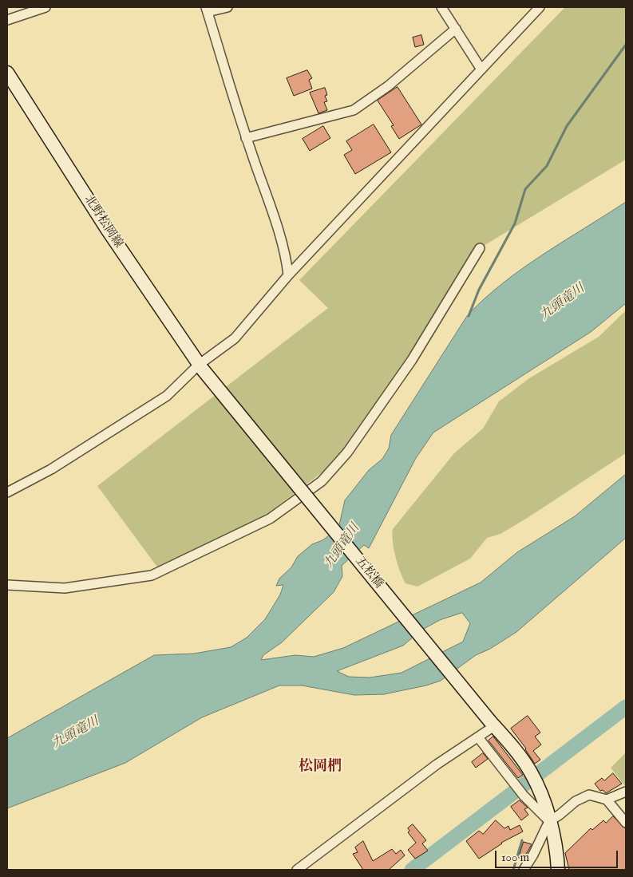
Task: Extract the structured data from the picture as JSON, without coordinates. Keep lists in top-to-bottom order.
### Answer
{
  "streets": {
    "main road": ["北野松岡線", "五松橋"]
  },
  "crossings": [
    ["北野松岡線", "五松橋"]
  ],
  "districts": ["松岡椚"],
  "water": ["九頭竜川"],
  "scale_bar": "100 m"
}
